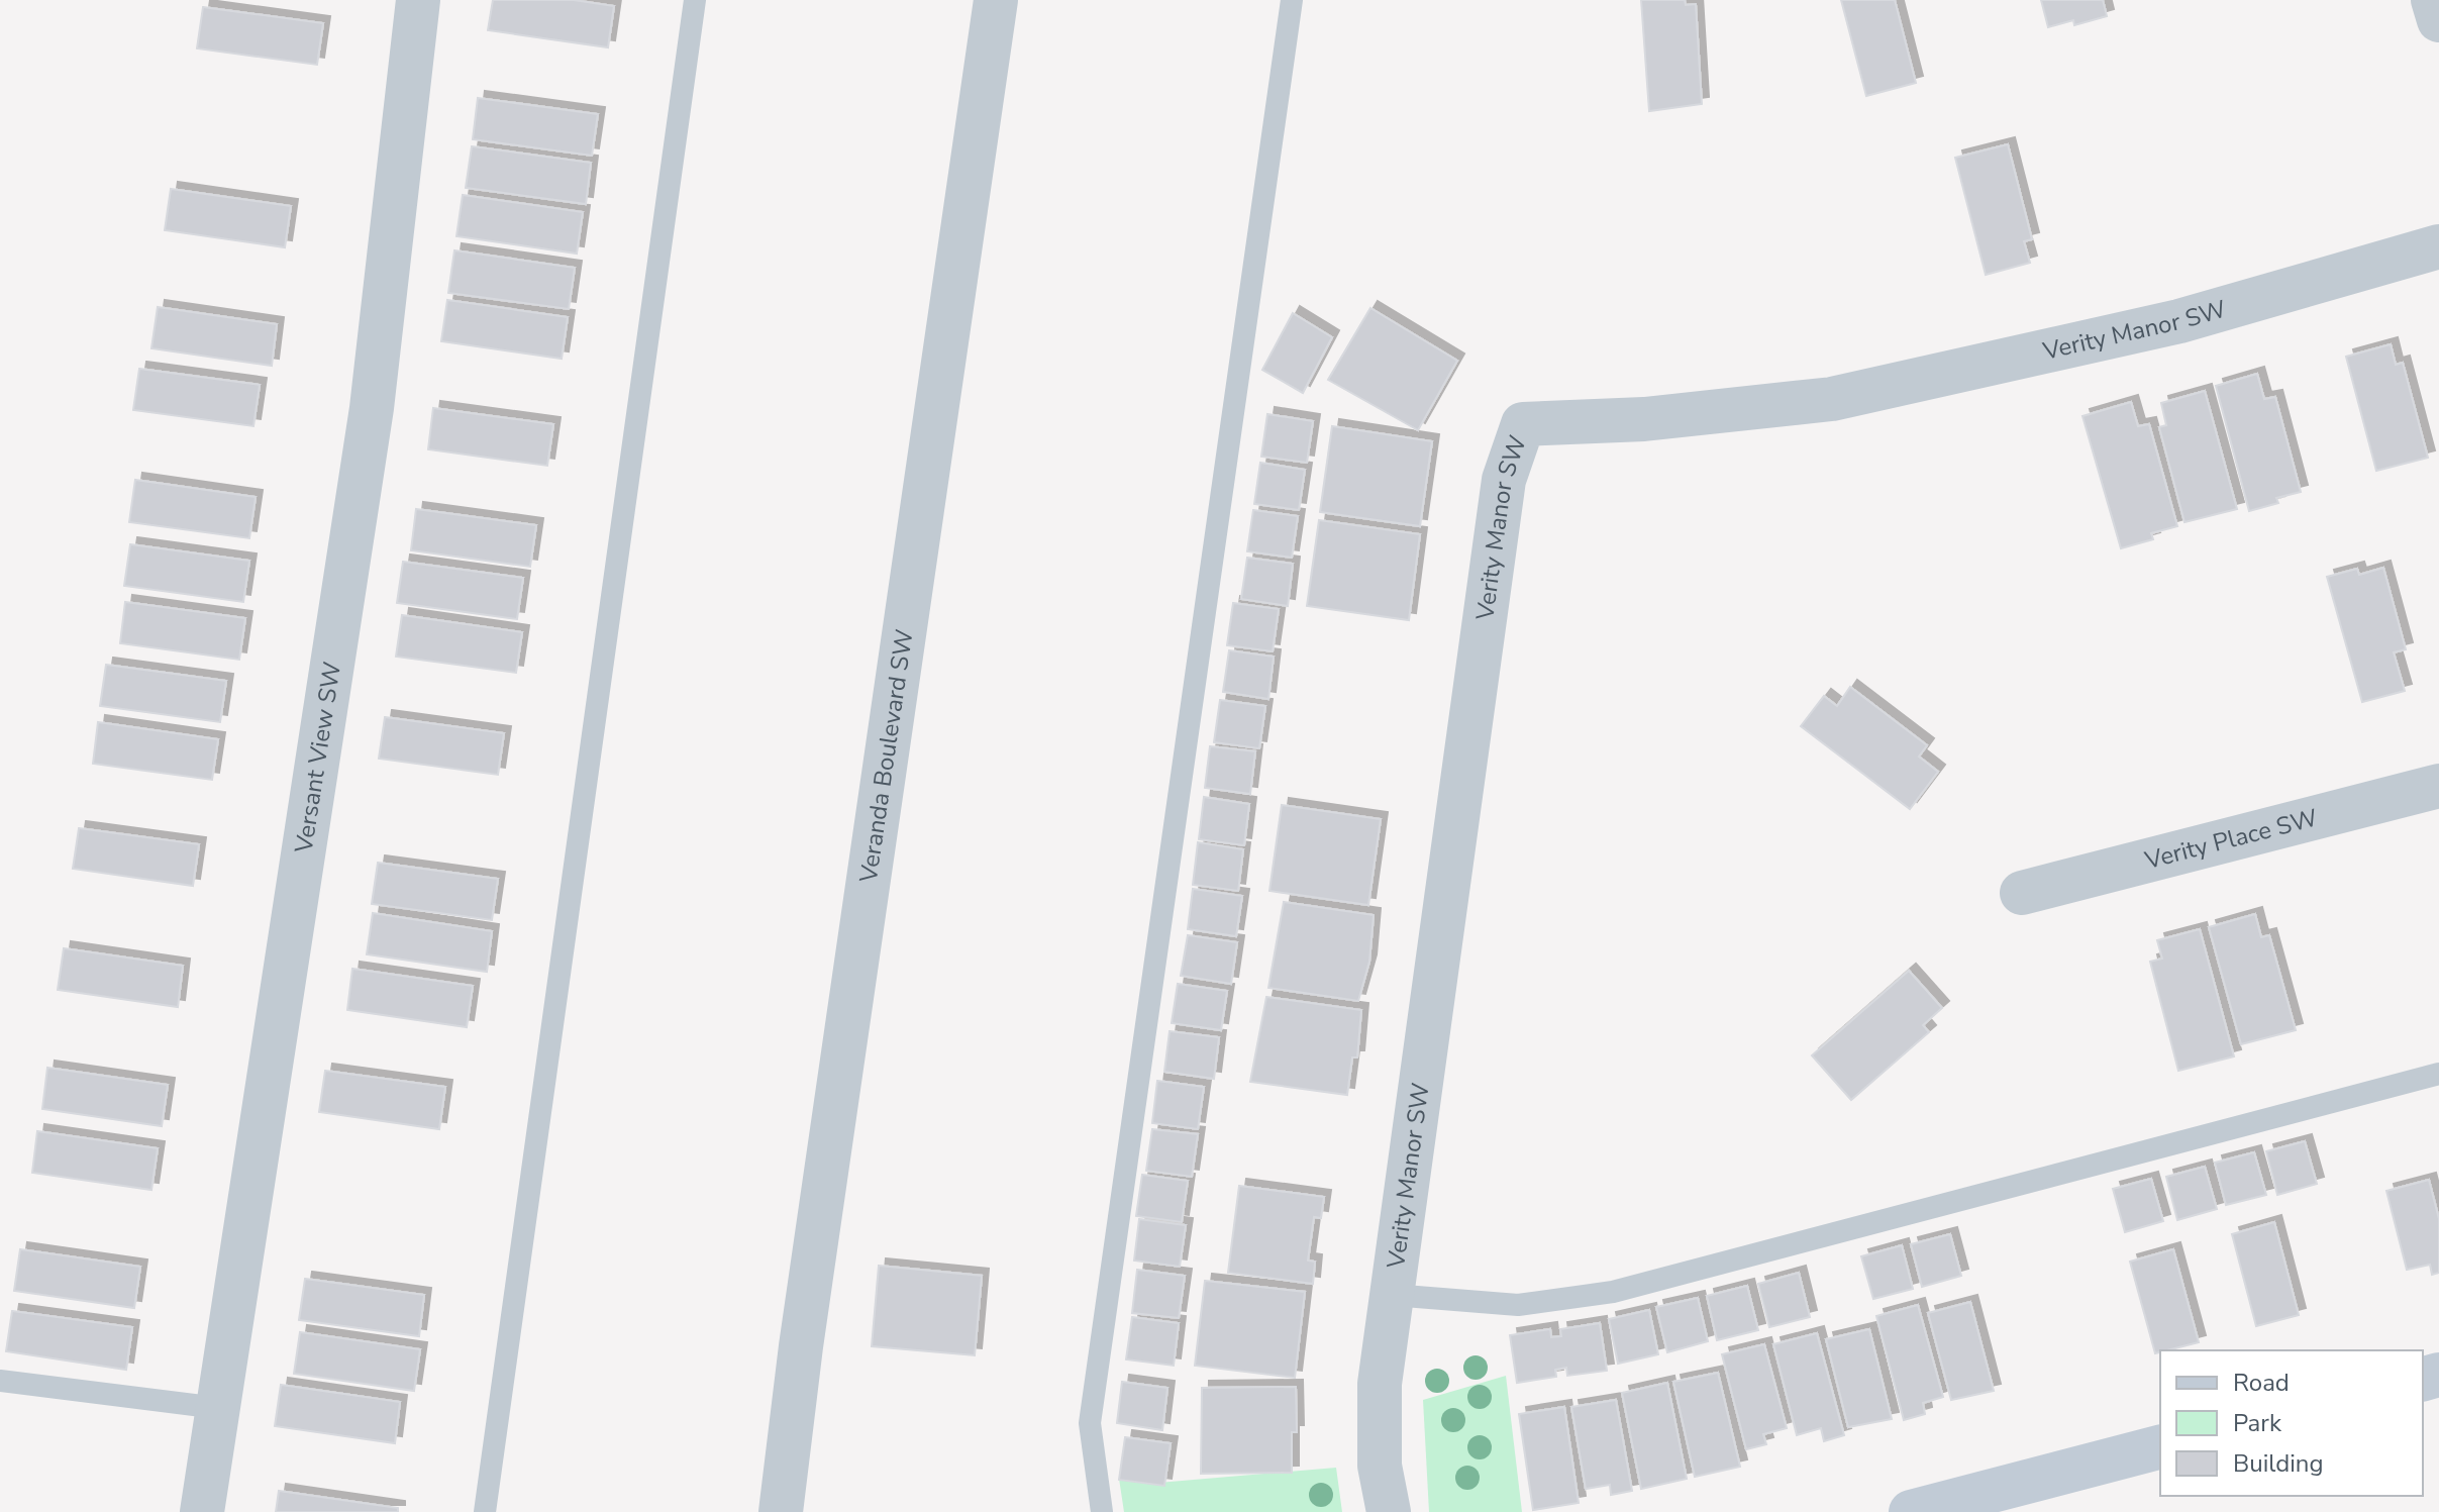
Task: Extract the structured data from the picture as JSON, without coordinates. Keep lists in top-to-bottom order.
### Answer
{
  "streets": {
    "street": [
      "Verity Manor SW",
      "Veranda Boulevard SW",
      "Versant View SW",
      "Verity Place SW"
    ]
  },
  "legend": ["Road", "Park", "Building"]
}
